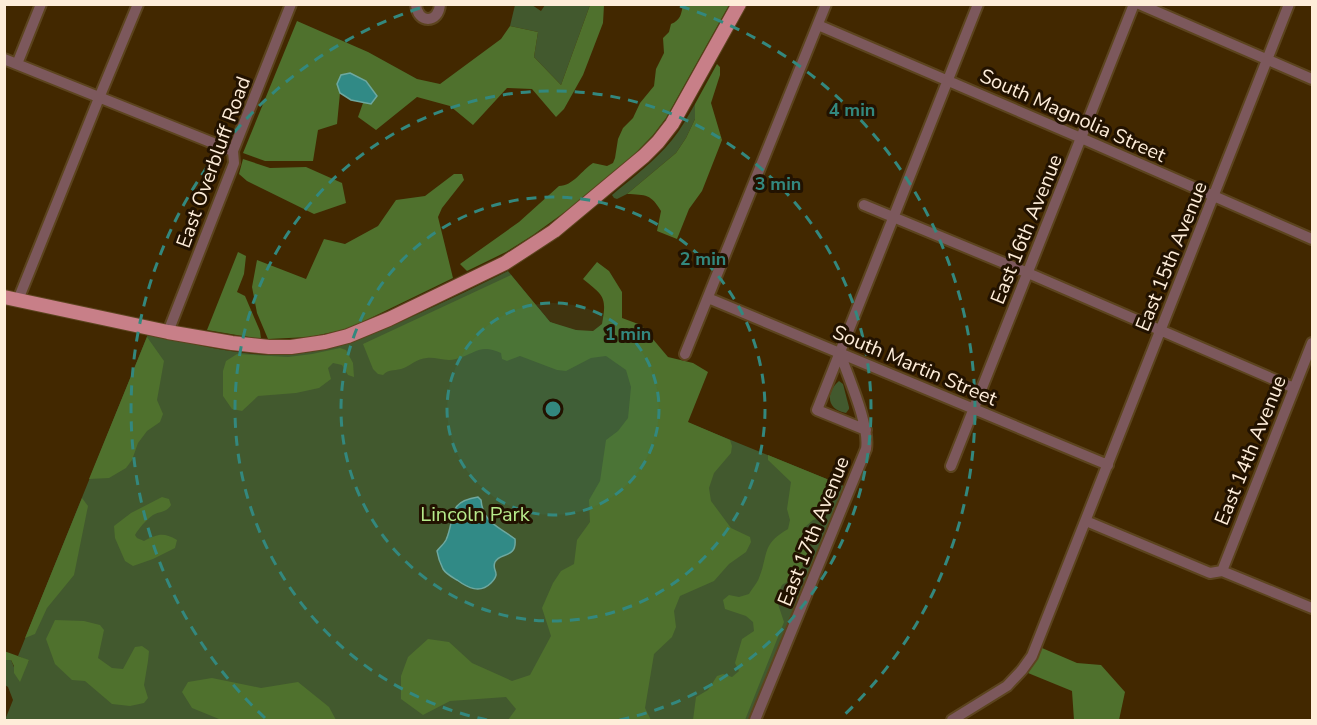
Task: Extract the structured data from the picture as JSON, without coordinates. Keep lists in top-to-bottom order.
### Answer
{
  "streets": {
    "street": [
      "South Magnolia Street",
      "East Overbluff Road",
      "East 16th Avenue",
      "East 15th Avenue",
      "South Martin Street",
      "East 14th Avenue",
      "East 17th Avenue"
    ]
  },
  "crossings": [
    ["South Magnolia Street", "East 16th Avenue"],
    ["South Magnolia Street", "East 15th Avenue"],
    ["East 16th Avenue", "South Martin Street"],
    ["East 15th Avenue", "South Martin Street"],
    ["South Martin Street", "East 17th Avenue"]
  ],
  "parks": ["Lincoln Park"],
  "rings": [
    "4 min",
    "3 min",
    "2 min",
    "1 min"
  ]
}
